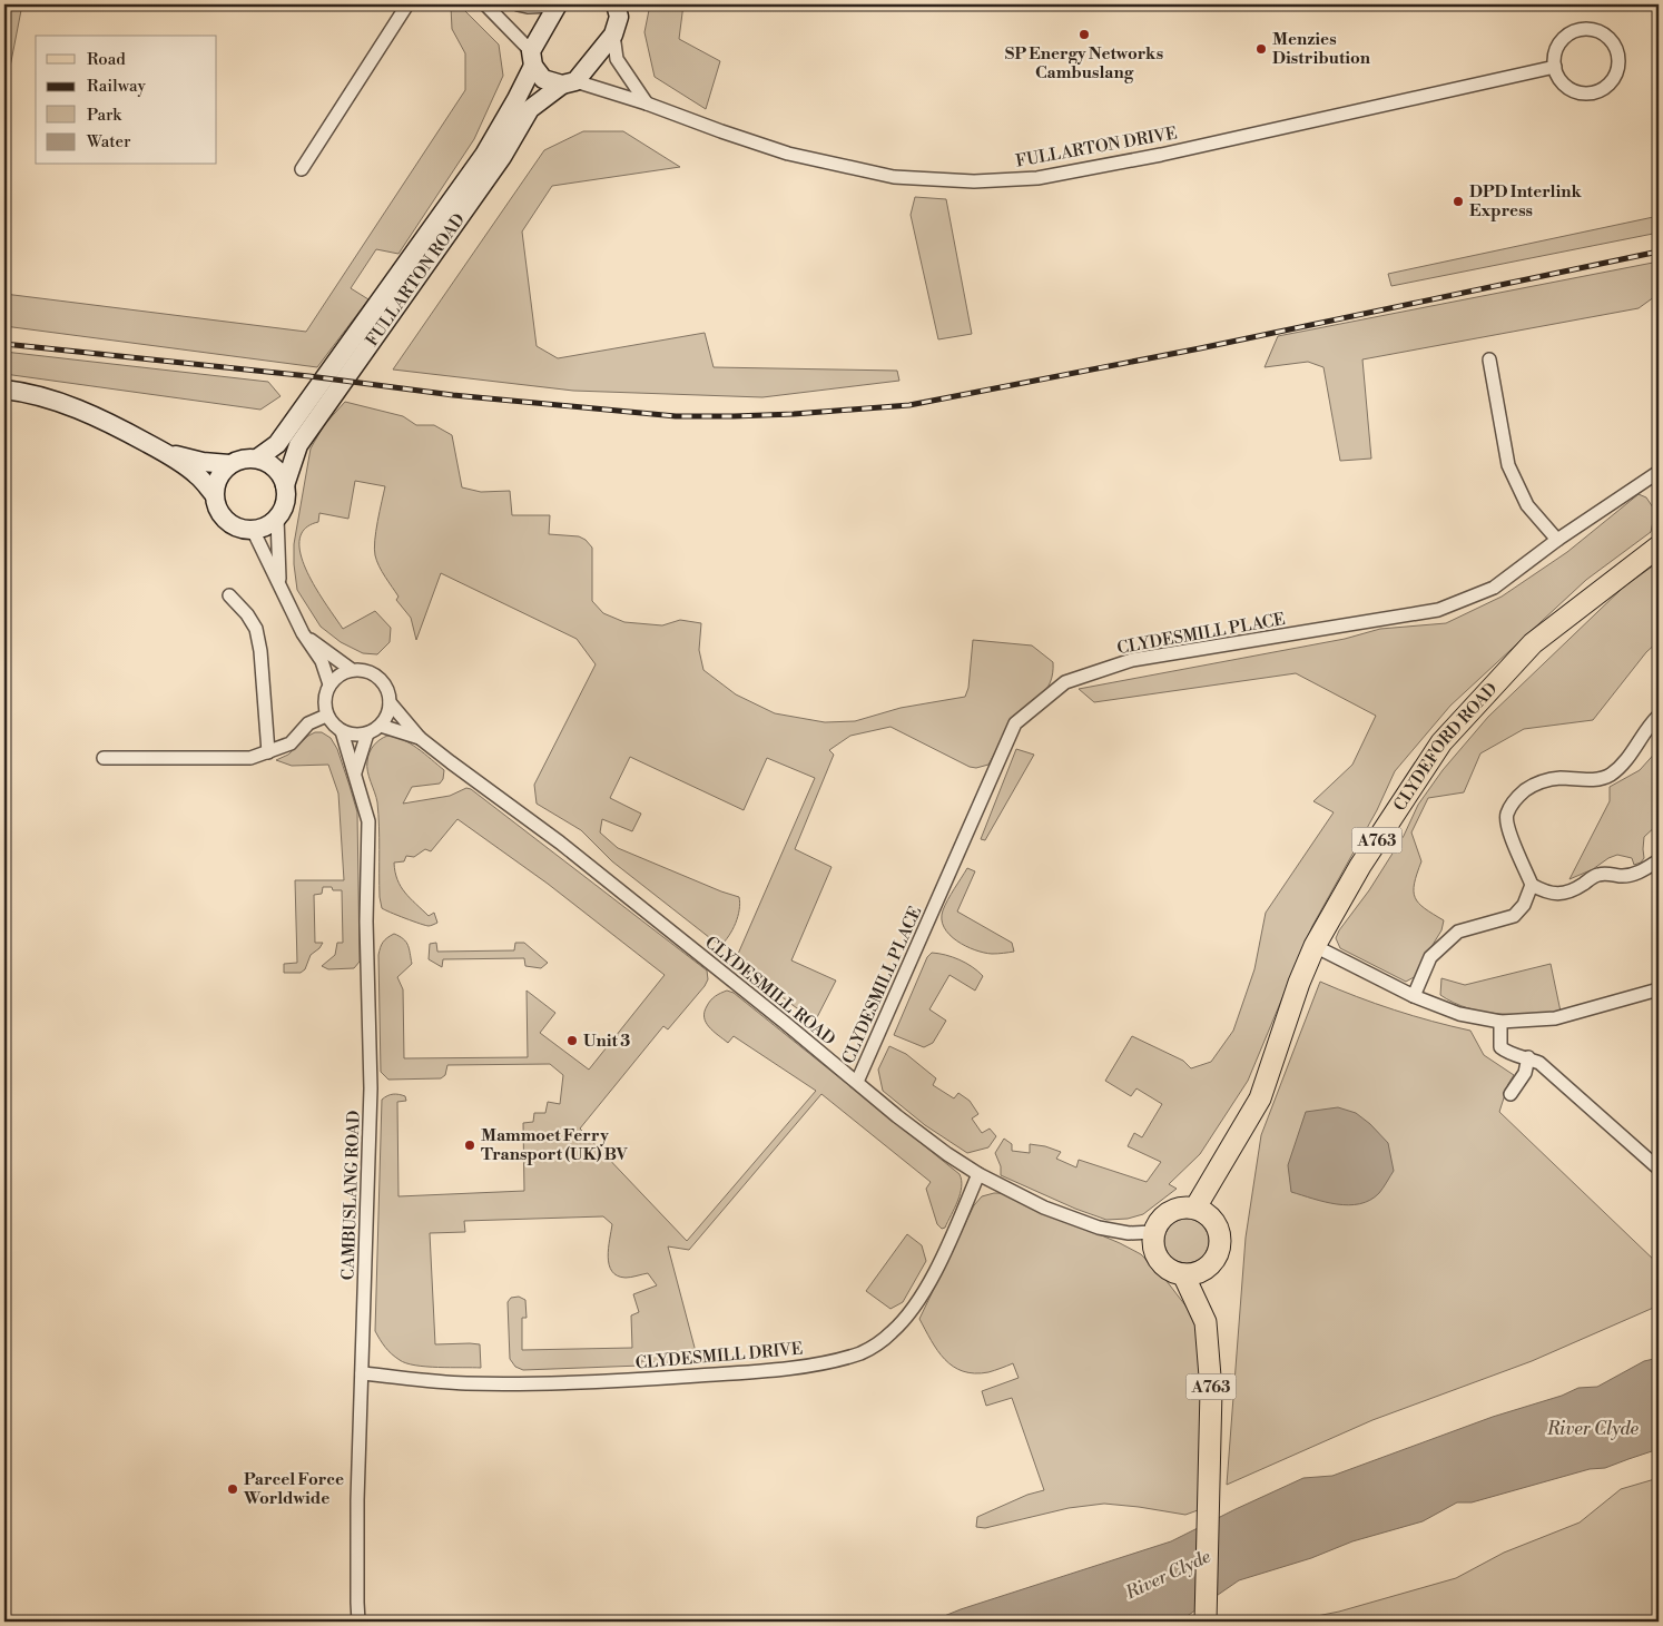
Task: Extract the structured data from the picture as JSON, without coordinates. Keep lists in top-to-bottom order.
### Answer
{
  "streets": {
    "main road": ["CLYDEFORD ROAD", "A763"],
    "street": [
      "FULLARTON DRIVE",
      "FULLARTON ROAD",
      "CLYDESMILL PLACE",
      "CLYDESMILL ROAD",
      "CAMBUSLANG ROAD",
      "CLYDESMILL DRIVE"
    ]
  },
  "crossings": [
    ["FULLARTON DRIVE", "FULLARTON ROAD"],
    ["CLYDESMILL PLACE", "CLYDESMILL ROAD"],
    ["CLYDEFORD ROAD", "A763"],
    ["CLYDEFORD ROAD", "CLYDESMILL ROAD"],
    ["A763", "CLYDESMILL ROAD"],
    ["CLYDESMILL ROAD", "CAMBUSLANG ROAD"],
    ["CLYDESMILL ROAD", "CLYDESMILL DRIVE"],
    ["CAMBUSLANG ROAD", "CLYDESMILL DRIVE"]
  ],
  "water": ["River Clyde"],
  "places": [
    "SP Energy Networks Cambuslang",
    "Menzies Distribution",
    "DPD Interlink Express",
    "Unit 3",
    "Mammoet Ferry Transport (UK) BV",
    "Parcel Force Worldwide"
  ],
  "legend": [
    "Road",
    "Railway",
    "Park",
    "Water"
  ]
}
